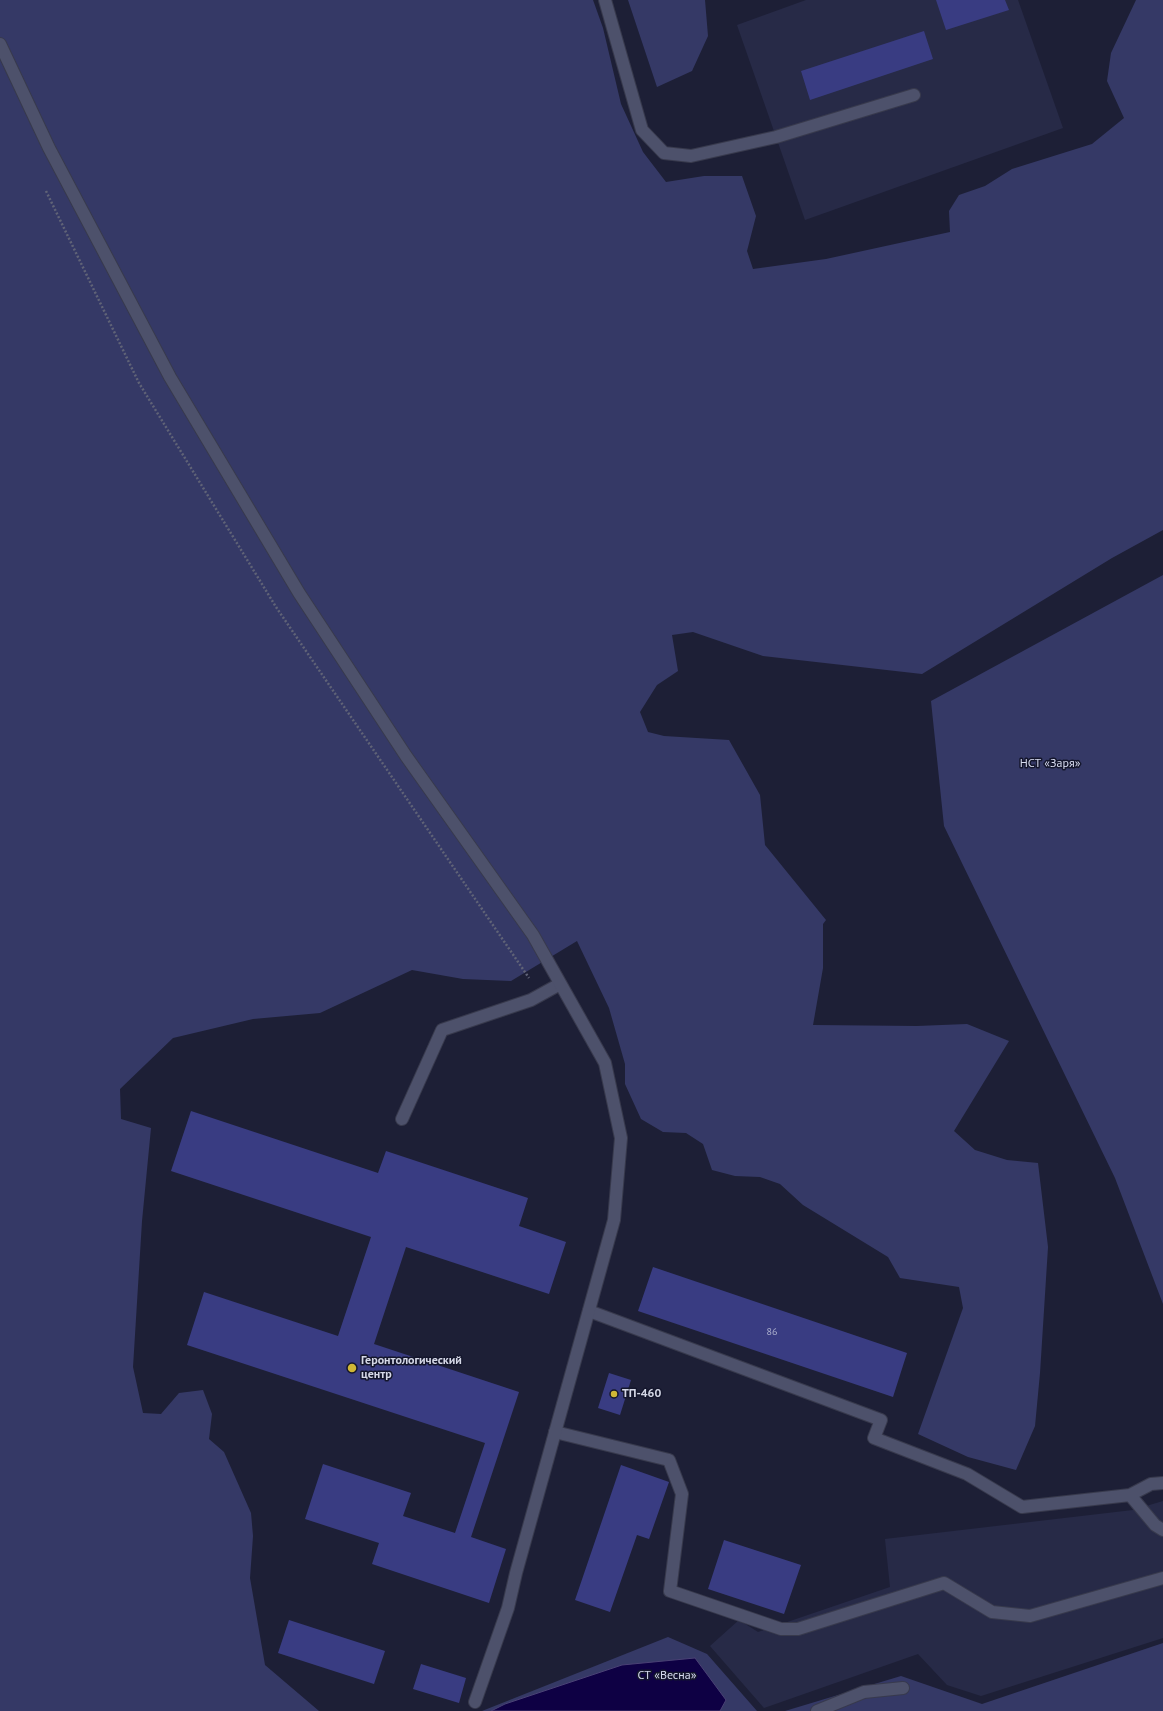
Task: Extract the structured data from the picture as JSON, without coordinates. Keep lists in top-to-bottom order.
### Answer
{
  "parks": ["НСТ «Заря»", "СТ «Весна»"],
  "places": ["Геронтологический центр", "ТП-460"],
  "house_numbers": ["86"]
}
